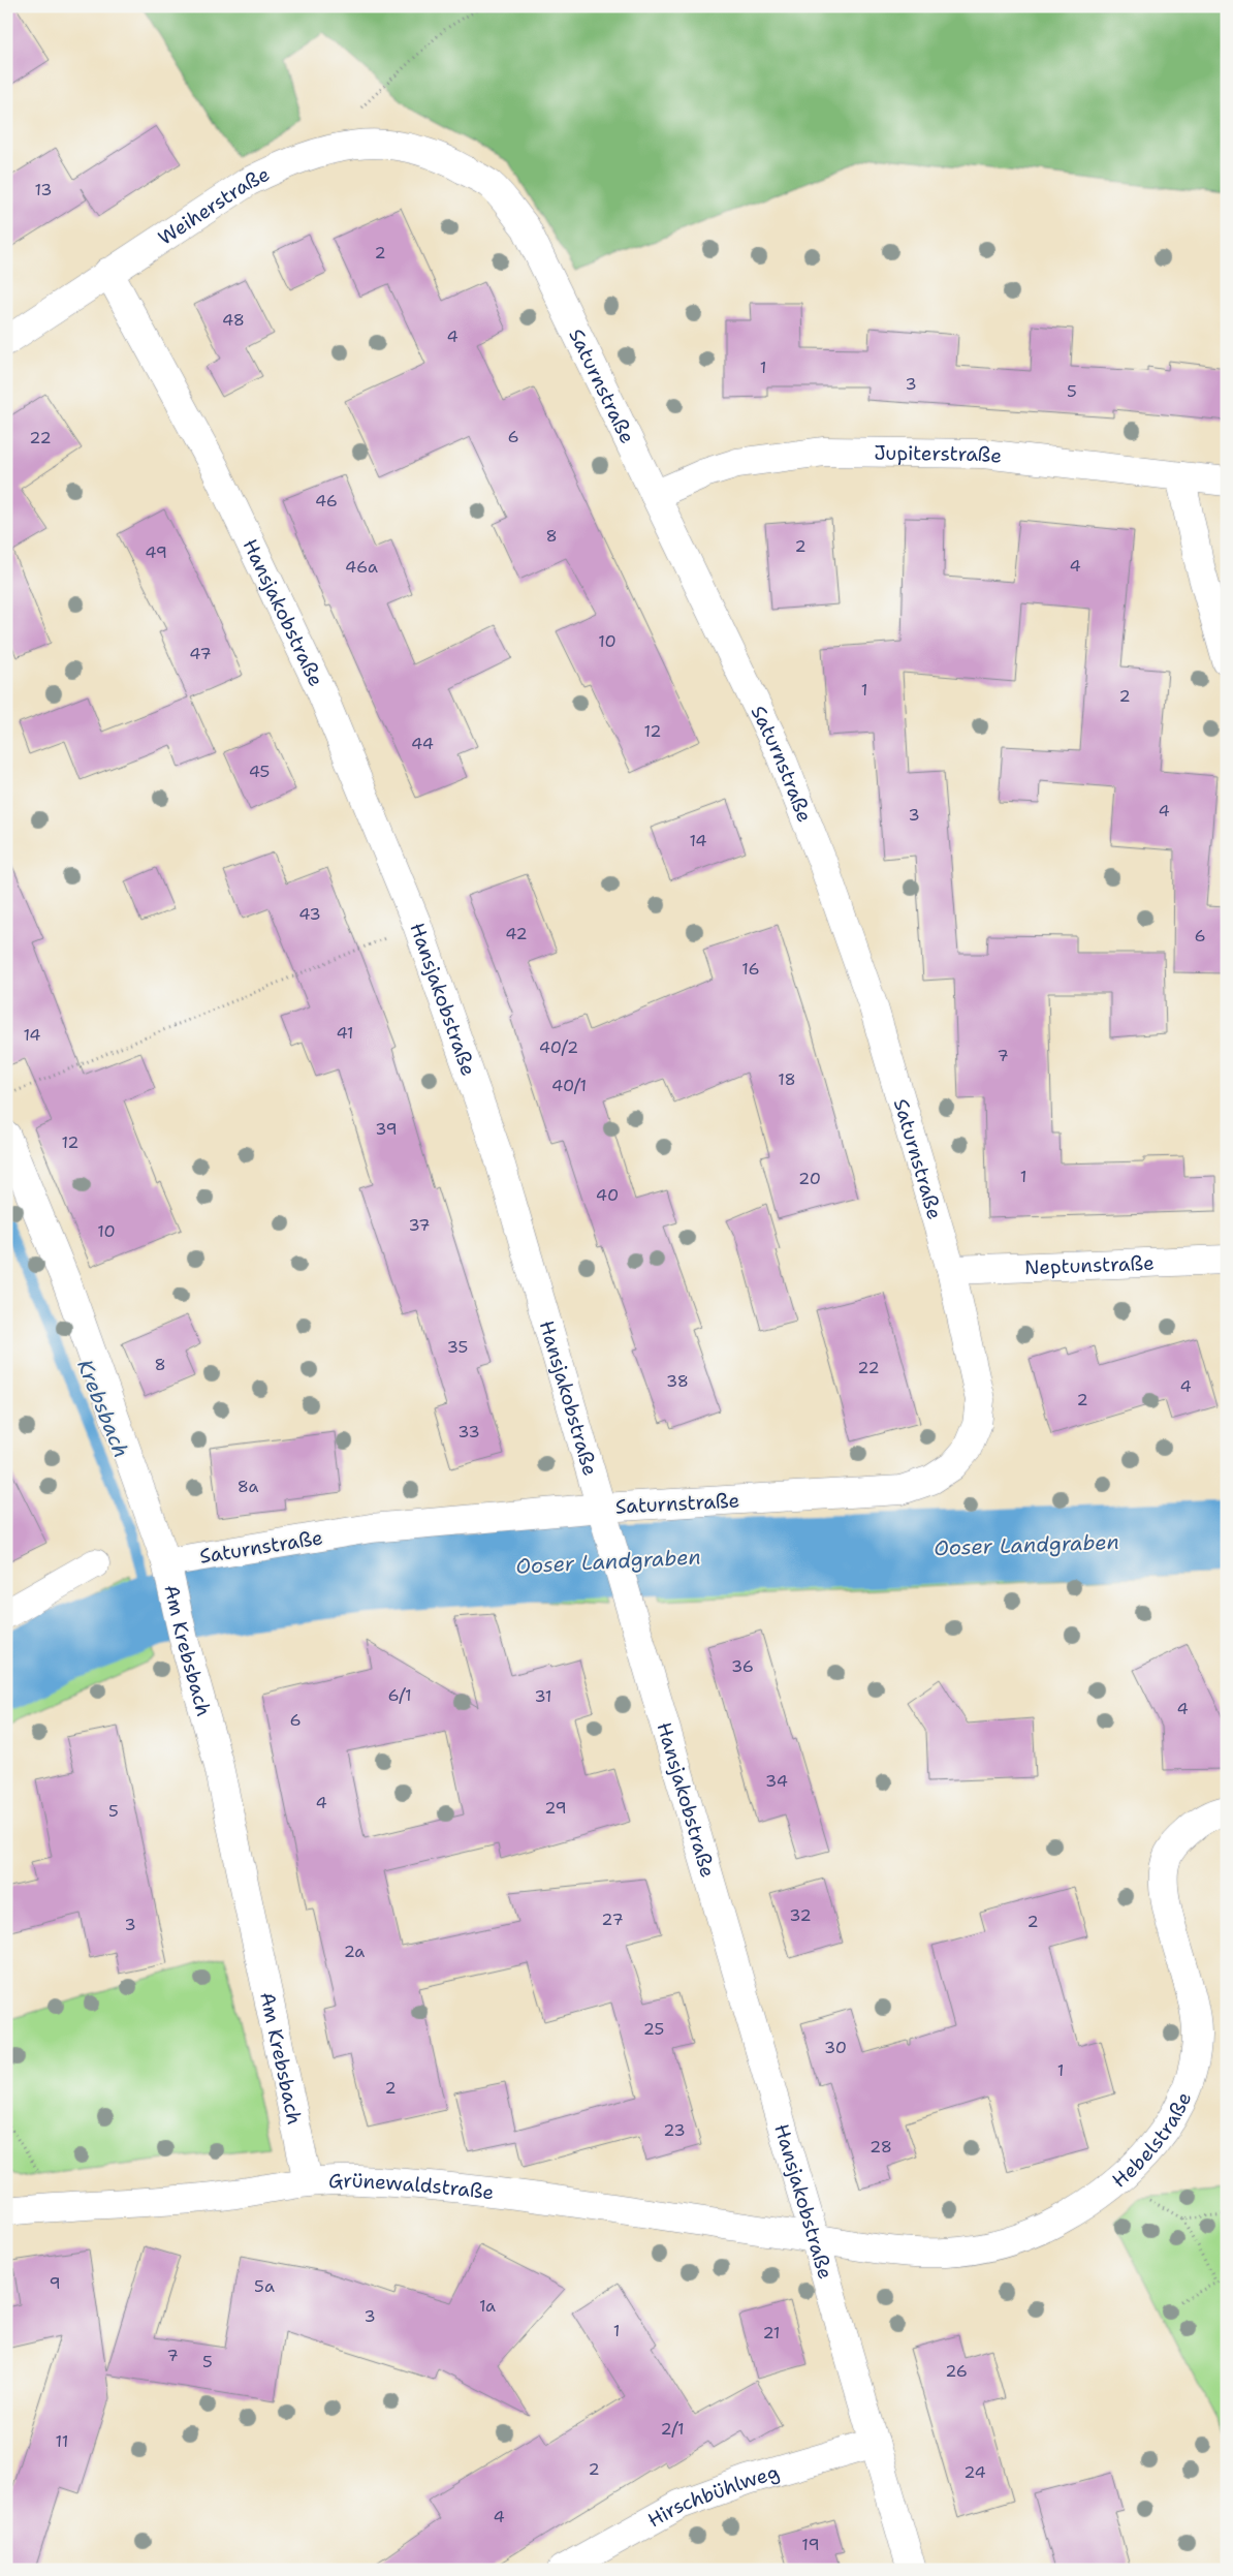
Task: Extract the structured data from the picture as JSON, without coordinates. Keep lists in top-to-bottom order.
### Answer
{
  "streets": {
    "street": [
      "Weiherstraße",
      "Saturnstraße",
      "Jupiterstraße",
      "Hansjakobstraße",
      "Neptunstraße",
      "Am Krebsbach",
      "Hebelstraße",
      "Grünewaldstraße",
      "Hirschbühlweg"
    ]
  },
  "crossings": [
    ["Weiherstraße", "Saturnstraße"],
    ["Weiherstraße", "Hansjakobstraße"],
    ["Saturnstraße", "Jupiterstraße"],
    ["Saturnstraße", "Hansjakobstraße"],
    ["Saturnstraße", "Neptunstraße"],
    ["Saturnstraße", "Am Krebsbach"],
    ["Hansjakobstraße", "Hebelstraße"],
    ["Hansjakobstraße", "Grünewaldstraße"],
    ["Hansjakobstraße", "Hirschbühlweg"],
    ["Am Krebsbach", "Grünewaldstraße"],
    ["Hebelstraße", "Grünewaldstraße"]
  ],
  "water": ["Krebsbach", "Ooser Landgraben"],
  "house_numbers": [
    "13",
    "2",
    "48",
    "4",
    "1",
    "3",
    "5",
    "6",
    "22",
    "46",
    "8",
    "2",
    "49",
    "4",
    "46a",
    "10",
    "47",
    "1",
    "2",
    "12",
    "44",
    "45",
    "4",
    "3",
    "14",
    "43",
    "42",
    "6",
    "16",
    "41",
    "14",
    "40/2",
    "7",
    "18",
    "40/1",
    "39",
    "12",
    "1",
    "20",
    "40",
    "37",
    "10",
    "35",
    "8",
    "22",
    "38",
    "4",
    "2",
    "33",
    "8a",
    "36",
    "6/1",
    "31",
    "4",
    "6",
    "34",
    "4",
    "29",
    "5",
    "32",
    "27",
    "2",
    "3",
    "2a",
    "25",
    "30",
    "1",
    "2",
    "23",
    "28",
    "9",
    "5a",
    "1a",
    "3",
    "1",
    "21",
    "7",
    "5",
    "26",
    "2/1",
    "11",
    "2",
    "24",
    "4",
    "19"
  ]
}
